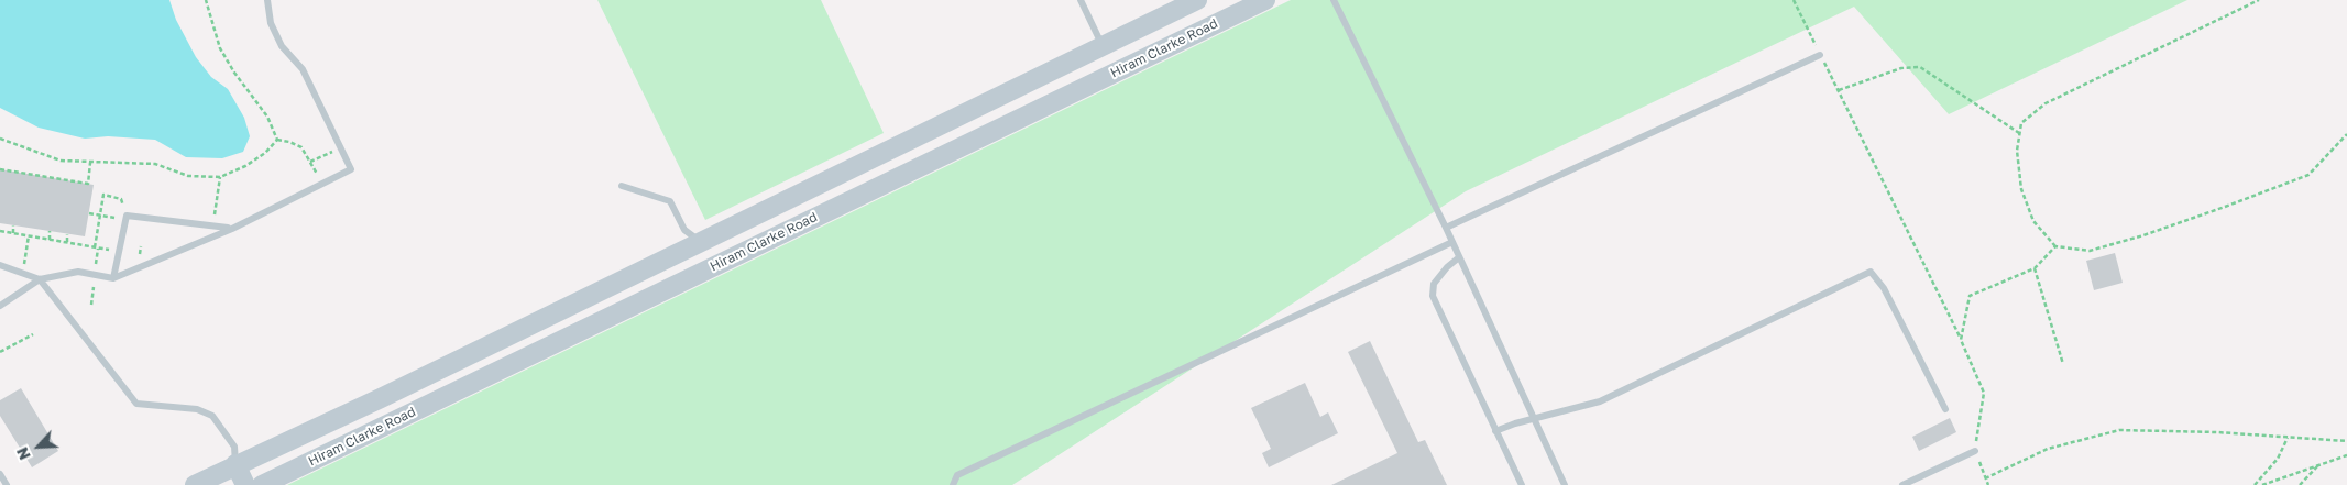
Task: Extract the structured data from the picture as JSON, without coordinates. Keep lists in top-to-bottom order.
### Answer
{
  "streets": {
    "main road": ["Hiram Clarke Road"]
  },
  "north": "bottom left"
}
